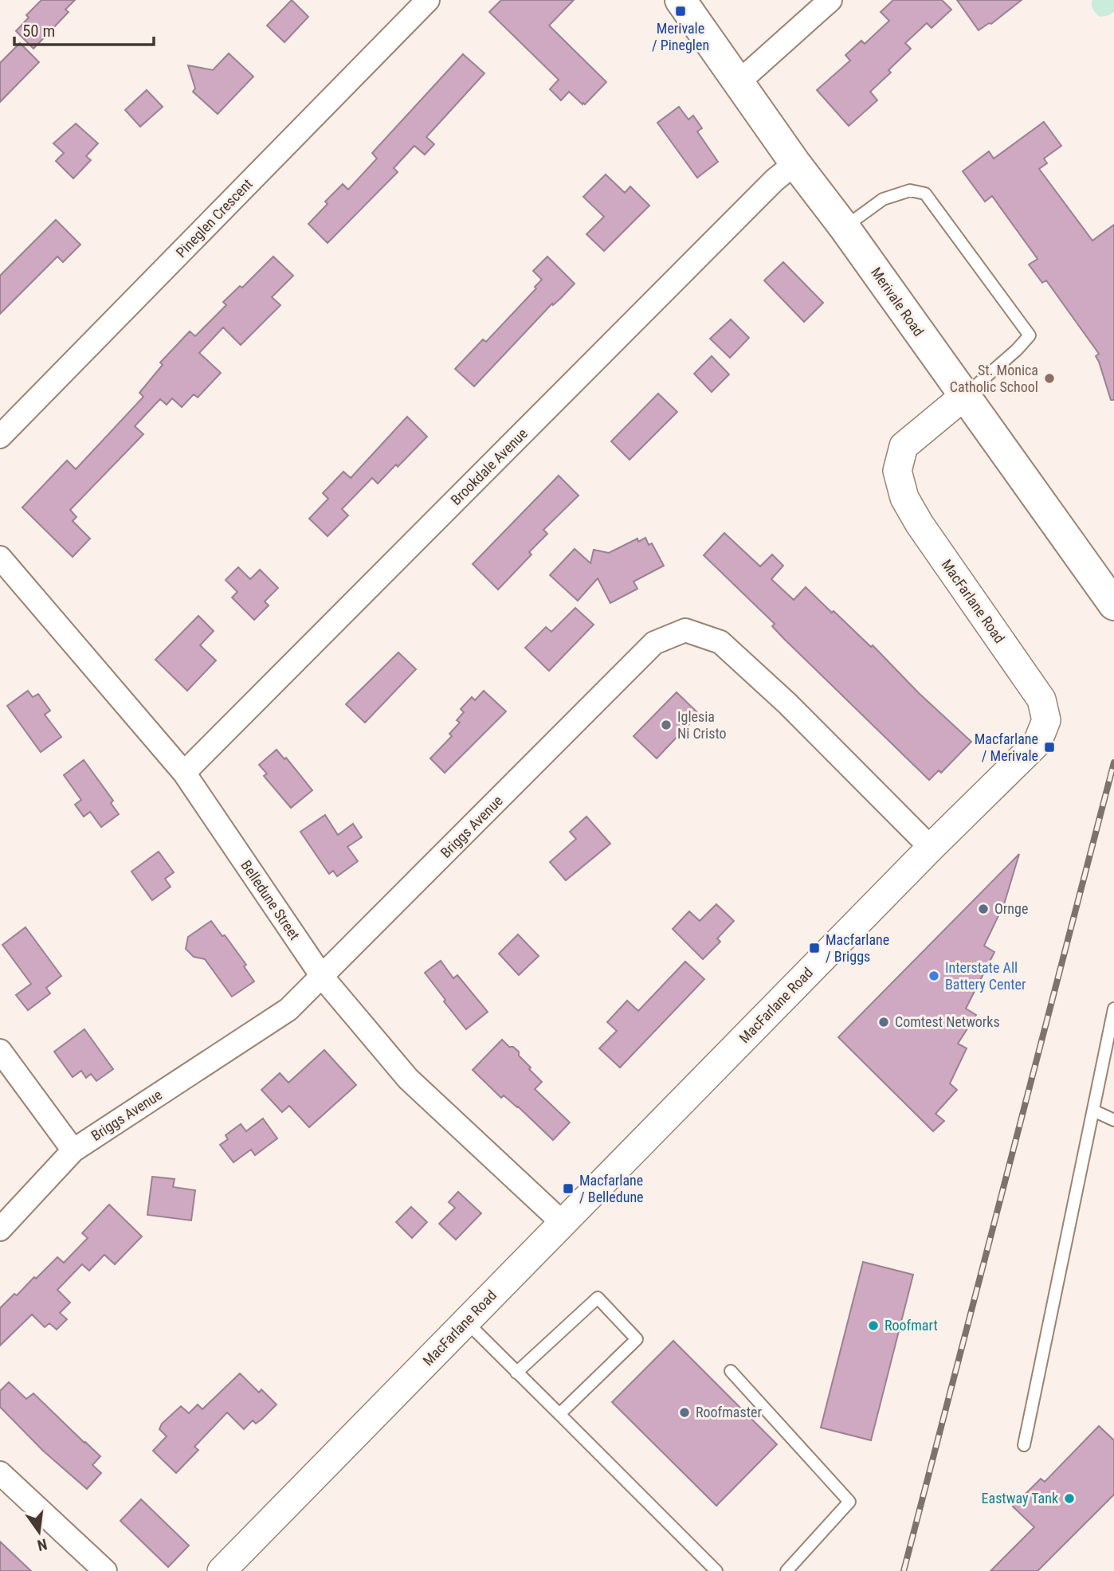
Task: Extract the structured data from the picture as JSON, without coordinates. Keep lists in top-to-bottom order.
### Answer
{
  "streets": {
    "main road": ["Merivale Road"],
    "street": [
      "Pineglen Crescent",
      "Brookdale Avenue",
      "MacFarlane Road",
      "Briggs Avenue",
      "Belledune Street"
    ]
  },
  "crossings": [
    ["Merivale Road", "Brookdale Avenue"],
    ["Merivale Road", "MacFarlane Road"],
    ["Brookdale Avenue", "Belledune Street"],
    ["MacFarlane Road", "Briggs Avenue"],
    ["MacFarlane Road", "Belledune Street"],
    ["Briggs Avenue", "Belledune Street"]
  ],
  "places": {
    "transit": [
      "Merivale / Pineglen",
      "Macfarlane / Merivale",
      "Macfarlane / Briggs",
      "Macfarlane / Belledune"
    ],
    "other": [
      "St. Monica Catholic School",
      "Iglesia Ni Cristo",
      "Ornge",
      "Interstate All Battery Center",
      "Comtest Networks",
      "Roofmart",
      "Roofmaster",
      "Eastway Tank"
    ]
  },
  "scale_bar": "50 m",
  "north": "bottom"
}
